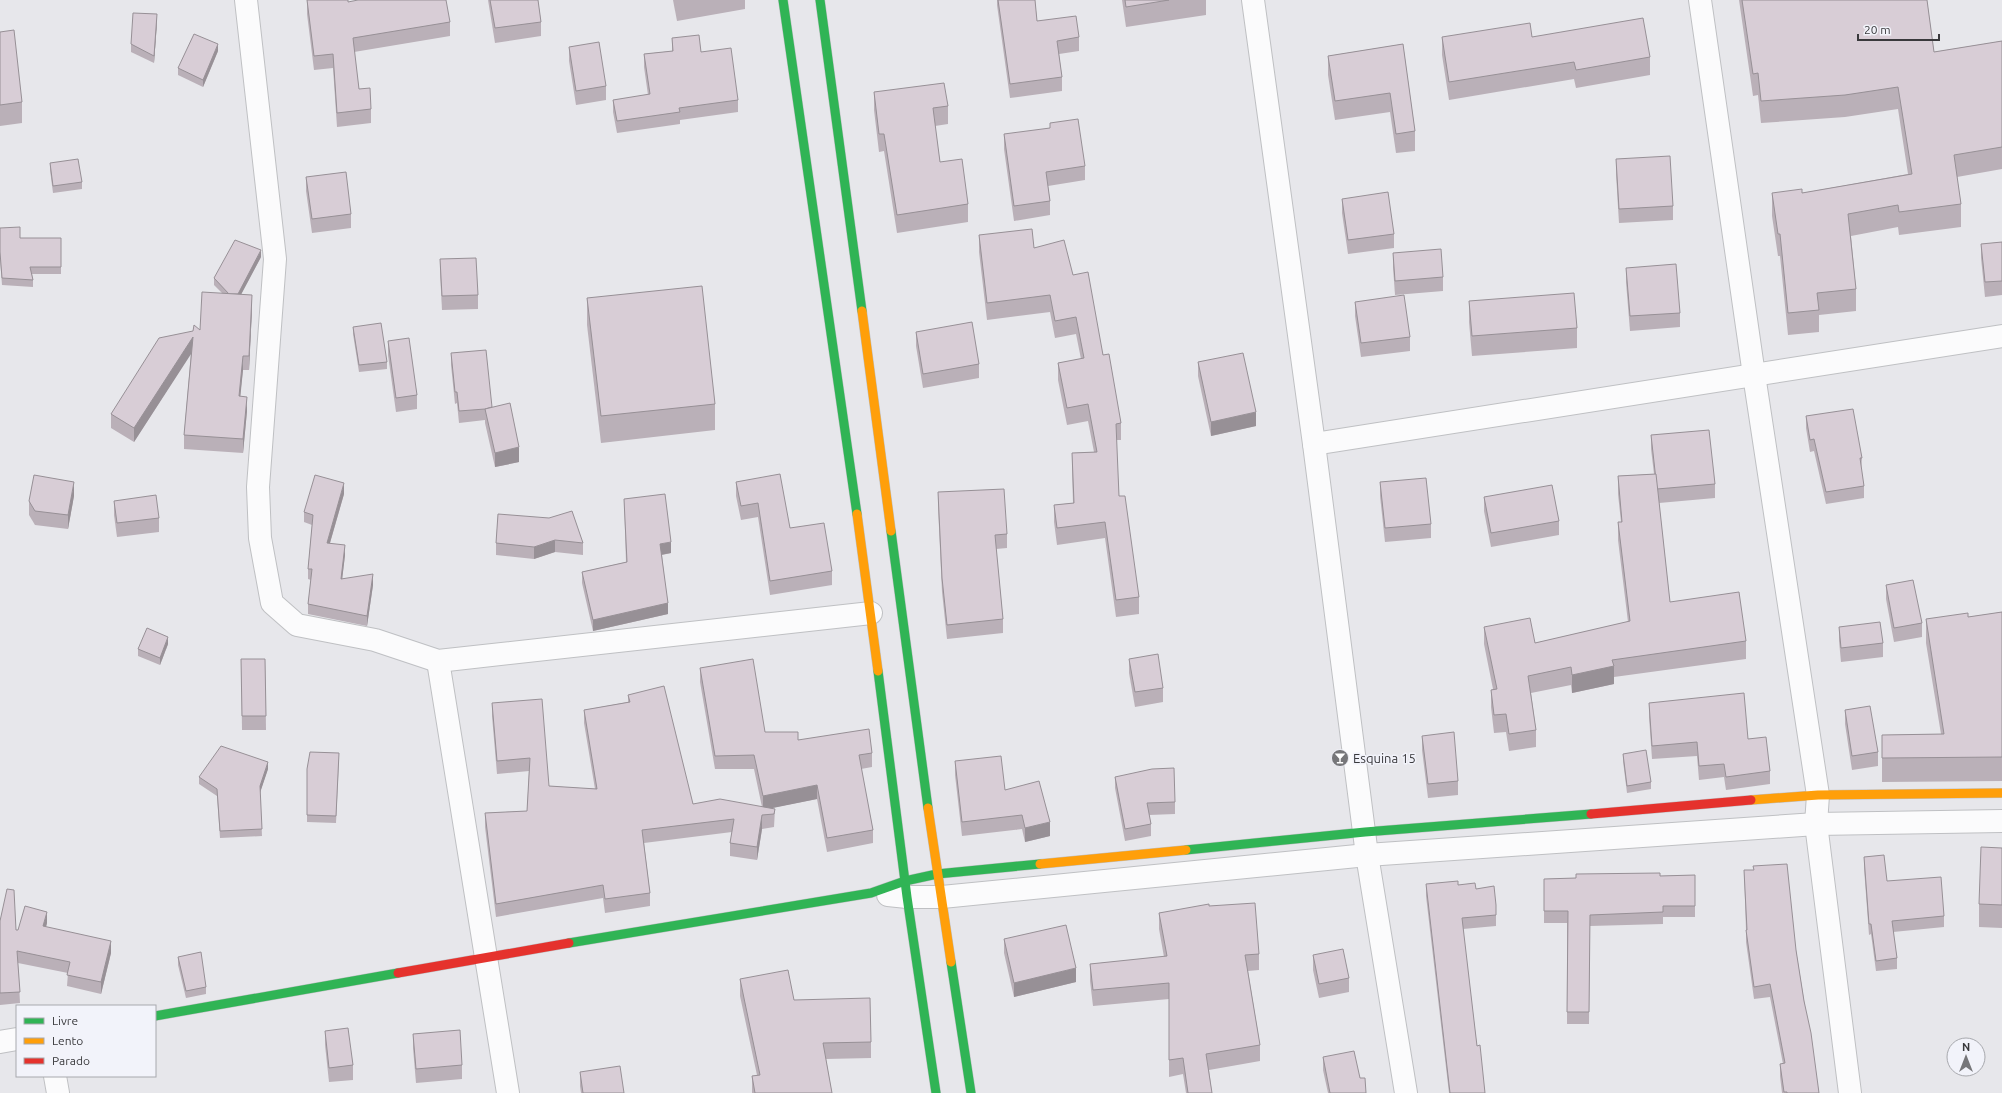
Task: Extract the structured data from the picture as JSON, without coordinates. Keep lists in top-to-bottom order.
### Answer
{
  "places": {
    "bar": ["Esquina 15"]
  },
  "legend": ["Livre", "Lento", "Parado"],
  "scale_bar": "20 m",
  "north": "top"
}
